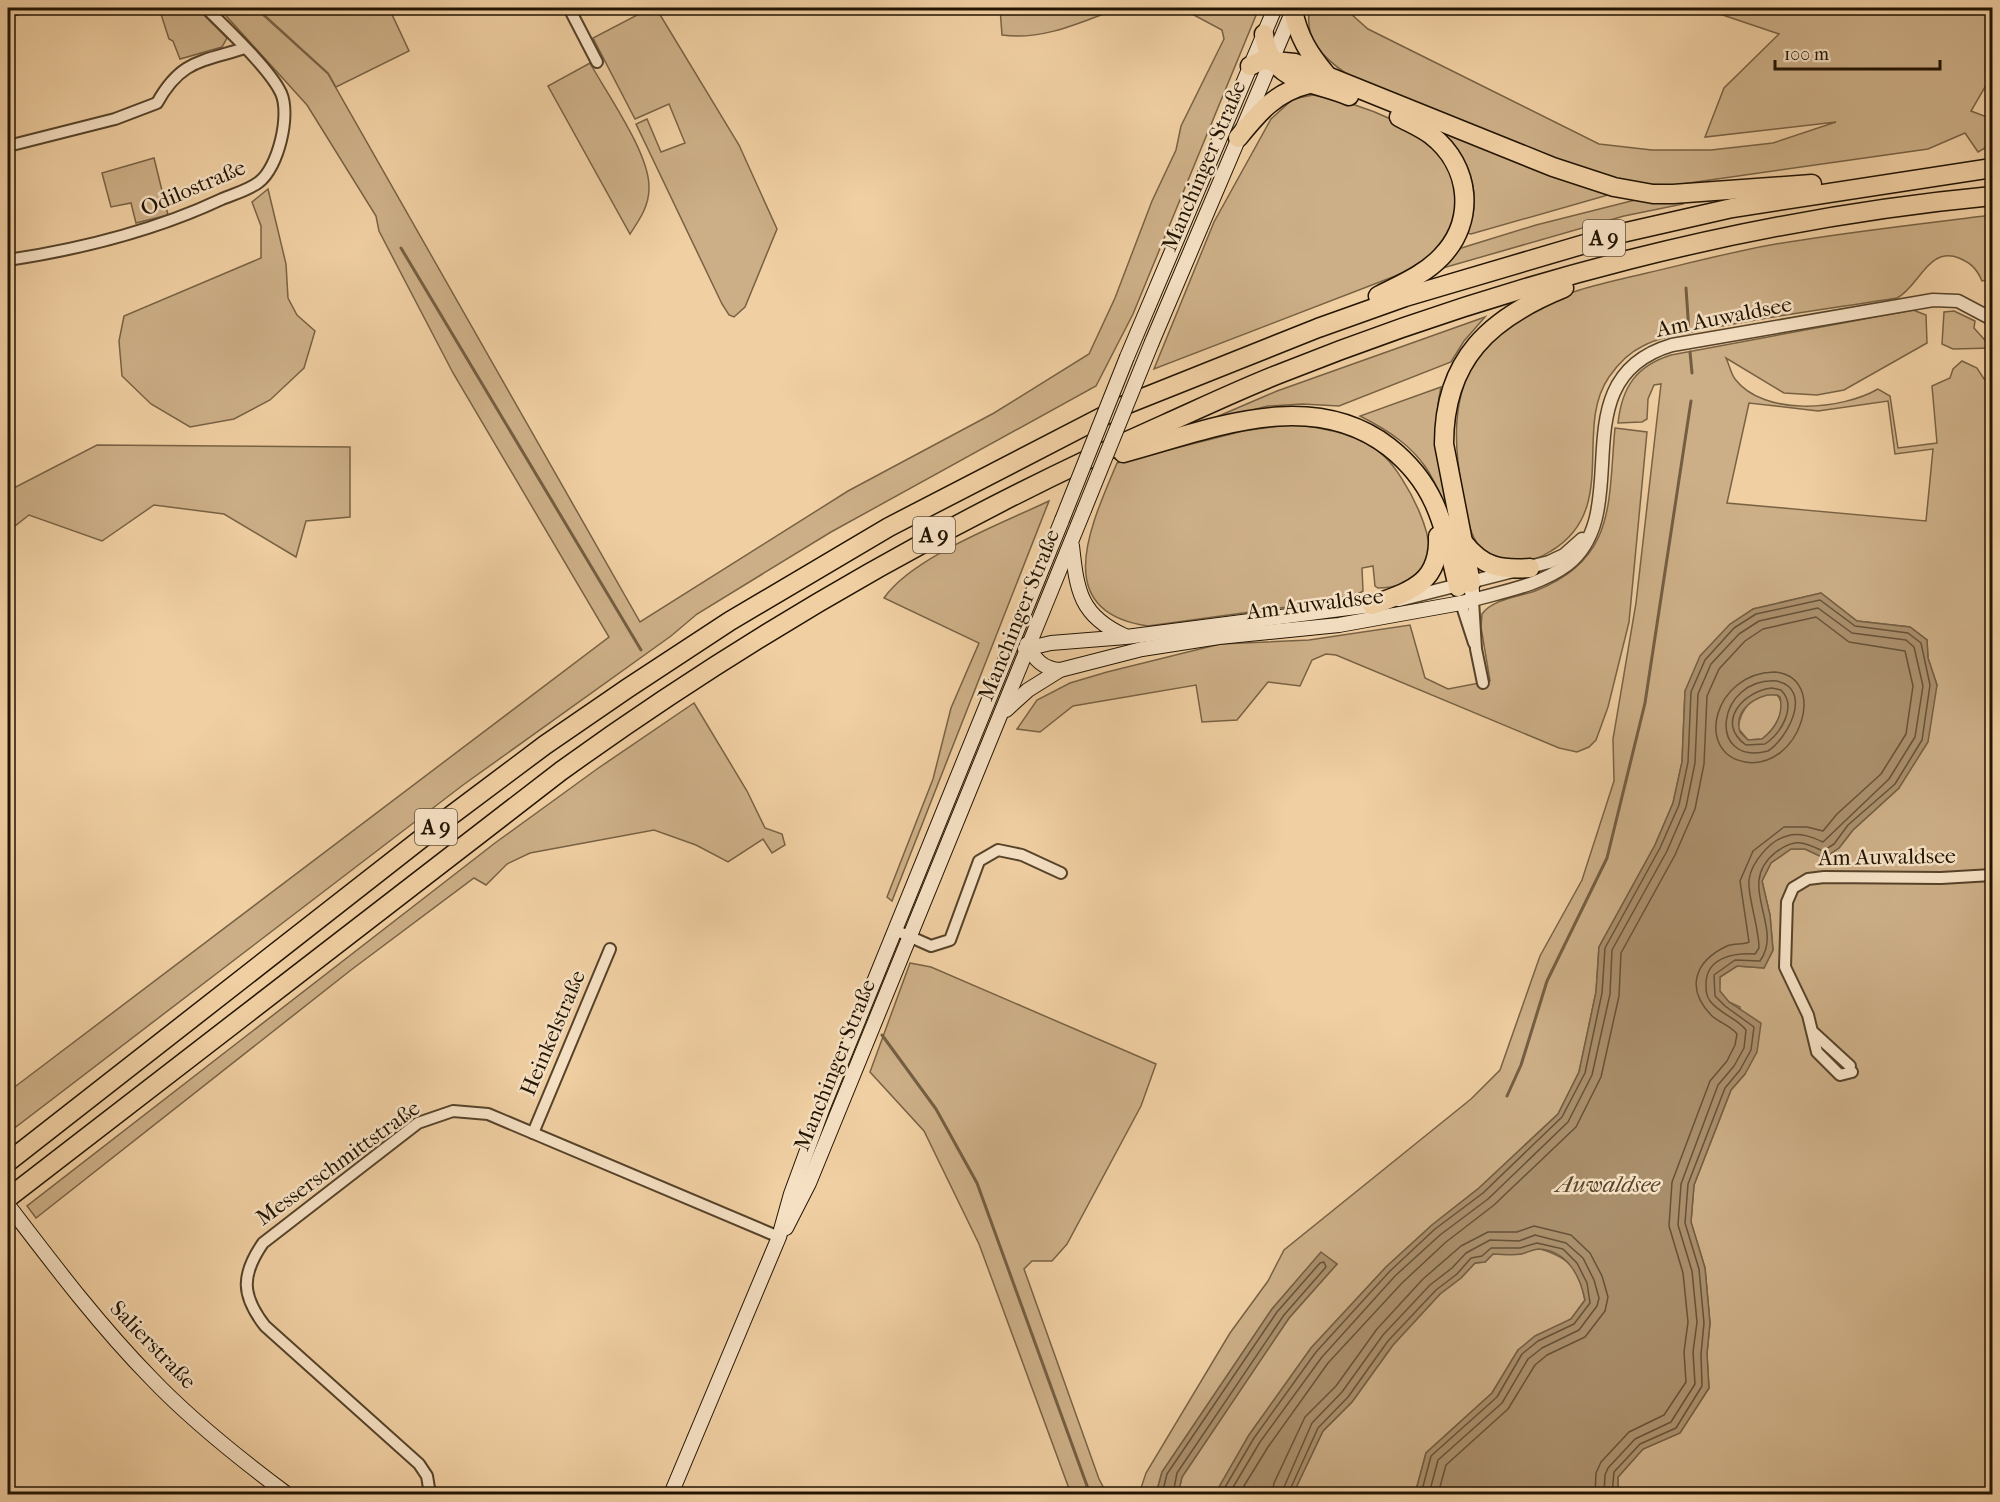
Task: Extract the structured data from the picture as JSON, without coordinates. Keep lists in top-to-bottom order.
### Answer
{
  "streets": {
    "highway": ["A 9"],
    "main road": ["Manchinger Straße", "Am Auwaldsee", "Salierstraße"],
    "street": ["Odilostraße", "Heinkelstraße", "Messerschmittstraße"]
  },
  "crossings": [
    ["Manchinger Straße", "Am Auwaldsee"],
    ["Manchinger Straße", "Messerschmittstraße"],
    ["Heinkelstraße", "Messerschmittstraße"]
  ],
  "water": ["Auwaldsee"],
  "scale_bar": "100 m"
}
